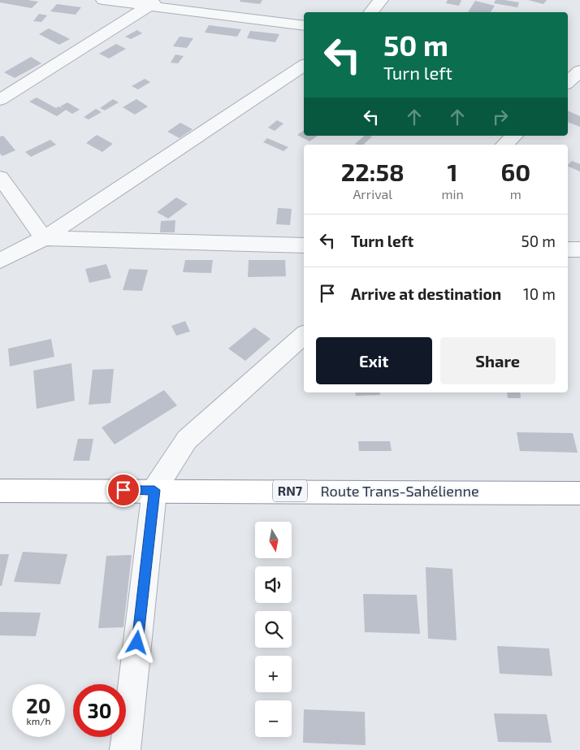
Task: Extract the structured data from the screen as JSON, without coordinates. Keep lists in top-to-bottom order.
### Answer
{
  "streets": {
    "highway": ["RN7", "Route Trans-Sahélienne"]
  },
  "north": "bottom",
  "page": {
    "turn": ["50 m", "Turn left"],
    "eta": [
      "22:58",
      "Arrival",
      "1",
      "min",
      "60",
      "m"
    ],
    "list": [
      {
        "name": "Turn left",
        "value": "50 m"
      },
      {
        "name": "Arrive at destination",
        "value": "10 m"
      }
    ],
    "buttons": ["Exit", "Share"],
    "map_buttons": ["+", "−"],
    "speed": "20 km/h",
    "limit": "30"
  }
}
